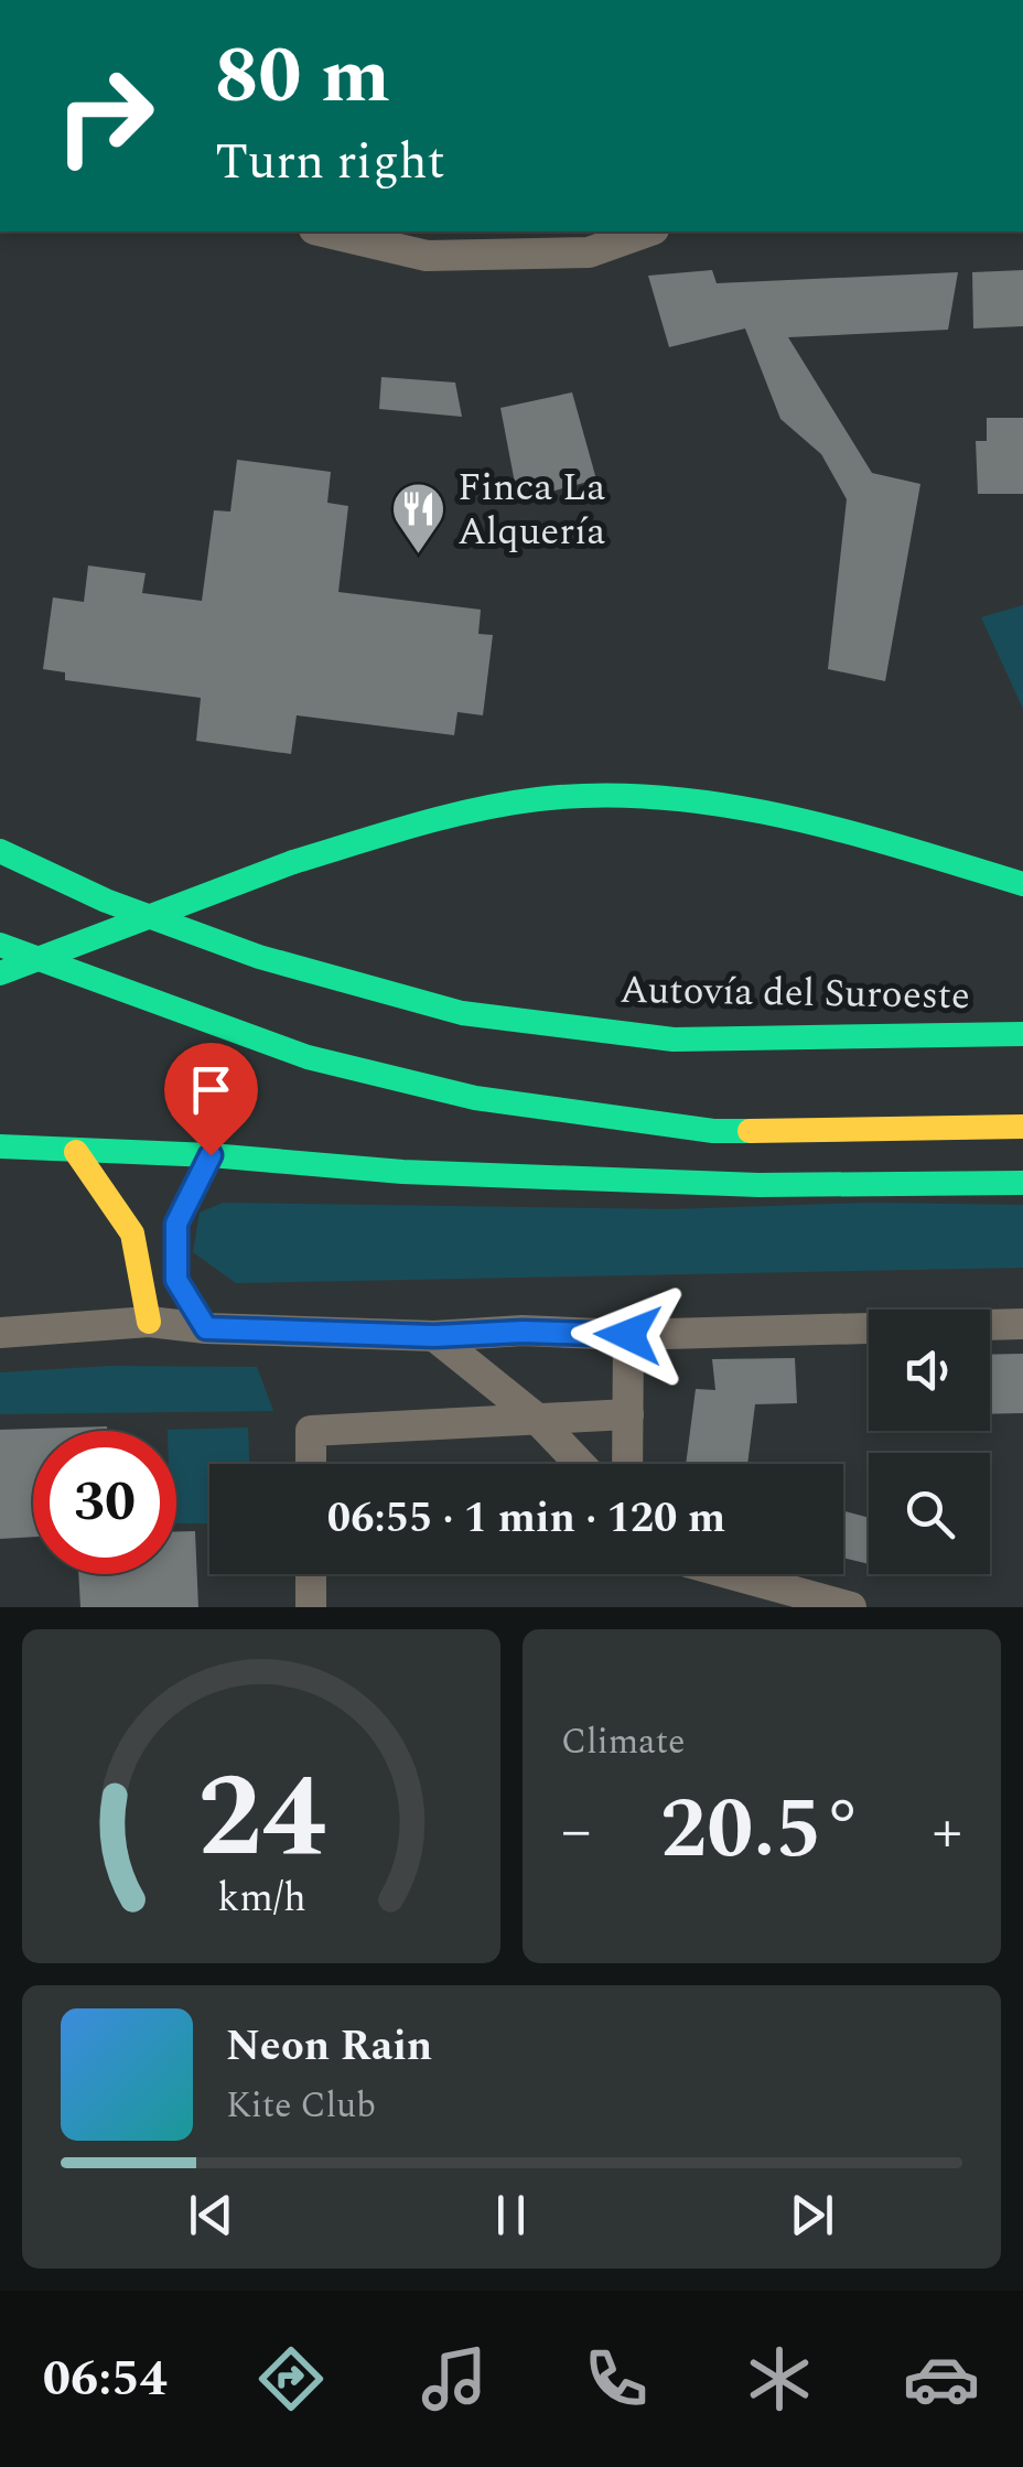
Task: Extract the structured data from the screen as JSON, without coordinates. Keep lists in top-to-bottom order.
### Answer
{
  "streets": {
    "highway": ["Autovía del Suroeste"]
  },
  "places": {
    "restaurant": ["Finca La Alquería"]
  },
  "page": {
    "turn": ["80 m", "Turn right"],
    "limit": "30",
    "trip": "06:55 · 1 min · 120 m",
    "tile": "Climate",
    "heat": ["−", "20.5°", "+"],
    "song": ["Neon Rain", "Kite Club"],
    "tabs": "06:54",
    "gauge": ["24", "km/h"]
  }
}
